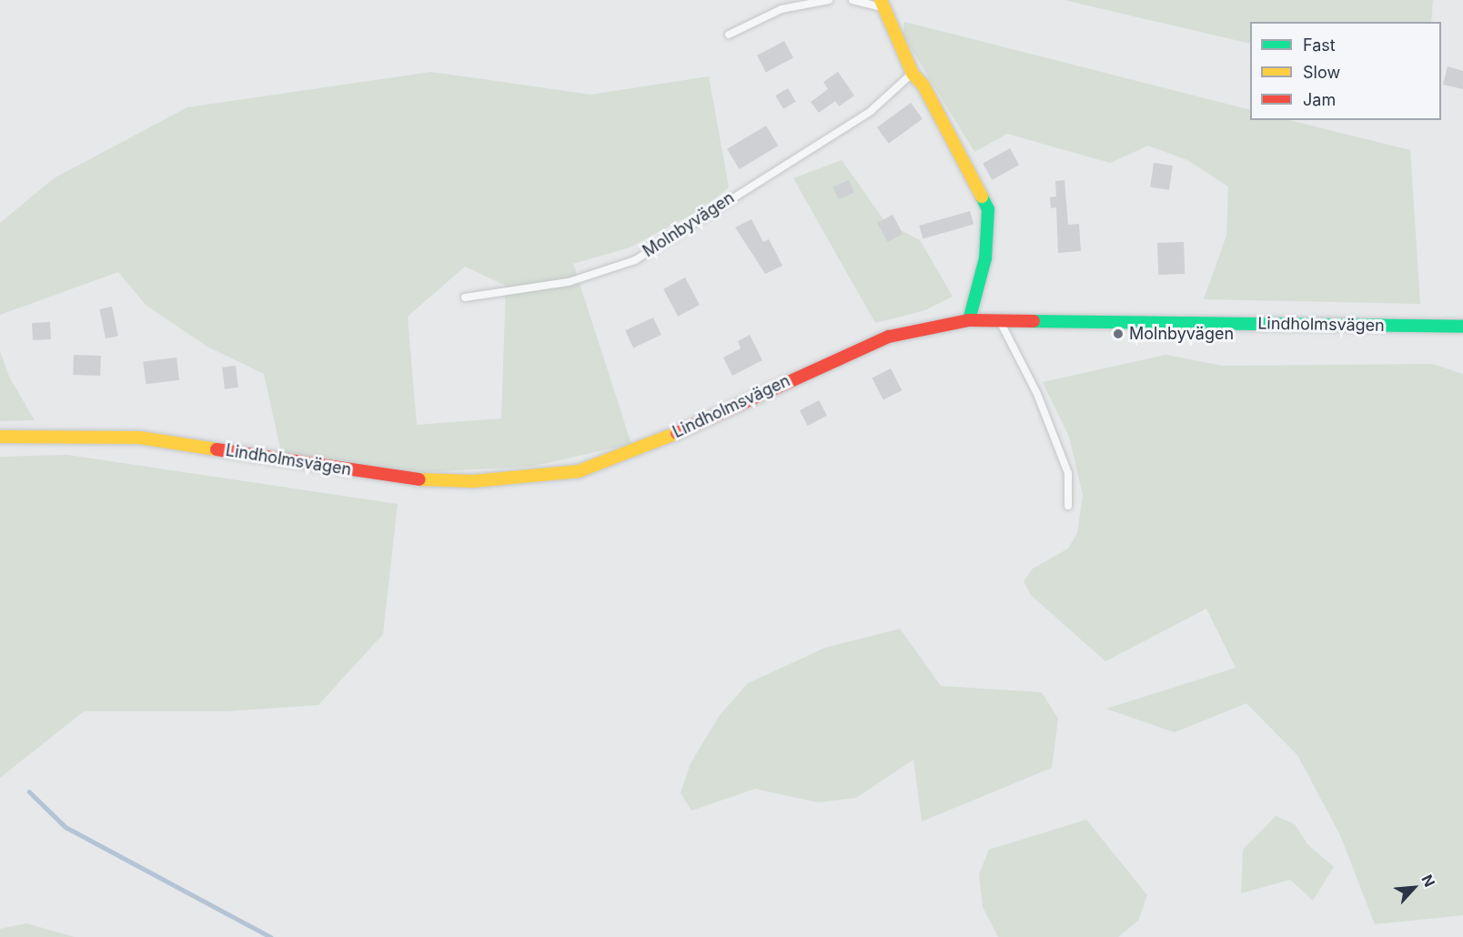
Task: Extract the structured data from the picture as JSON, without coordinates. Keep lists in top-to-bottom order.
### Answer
{
  "streets": {
    "main road": ["Lindholmsvägen"],
    "lane": ["Molnbyvägen"]
  },
  "places": ["Molnbyvägen"],
  "legend": ["Fast", "Slow", "Jam"],
  "north": "top right"
}
